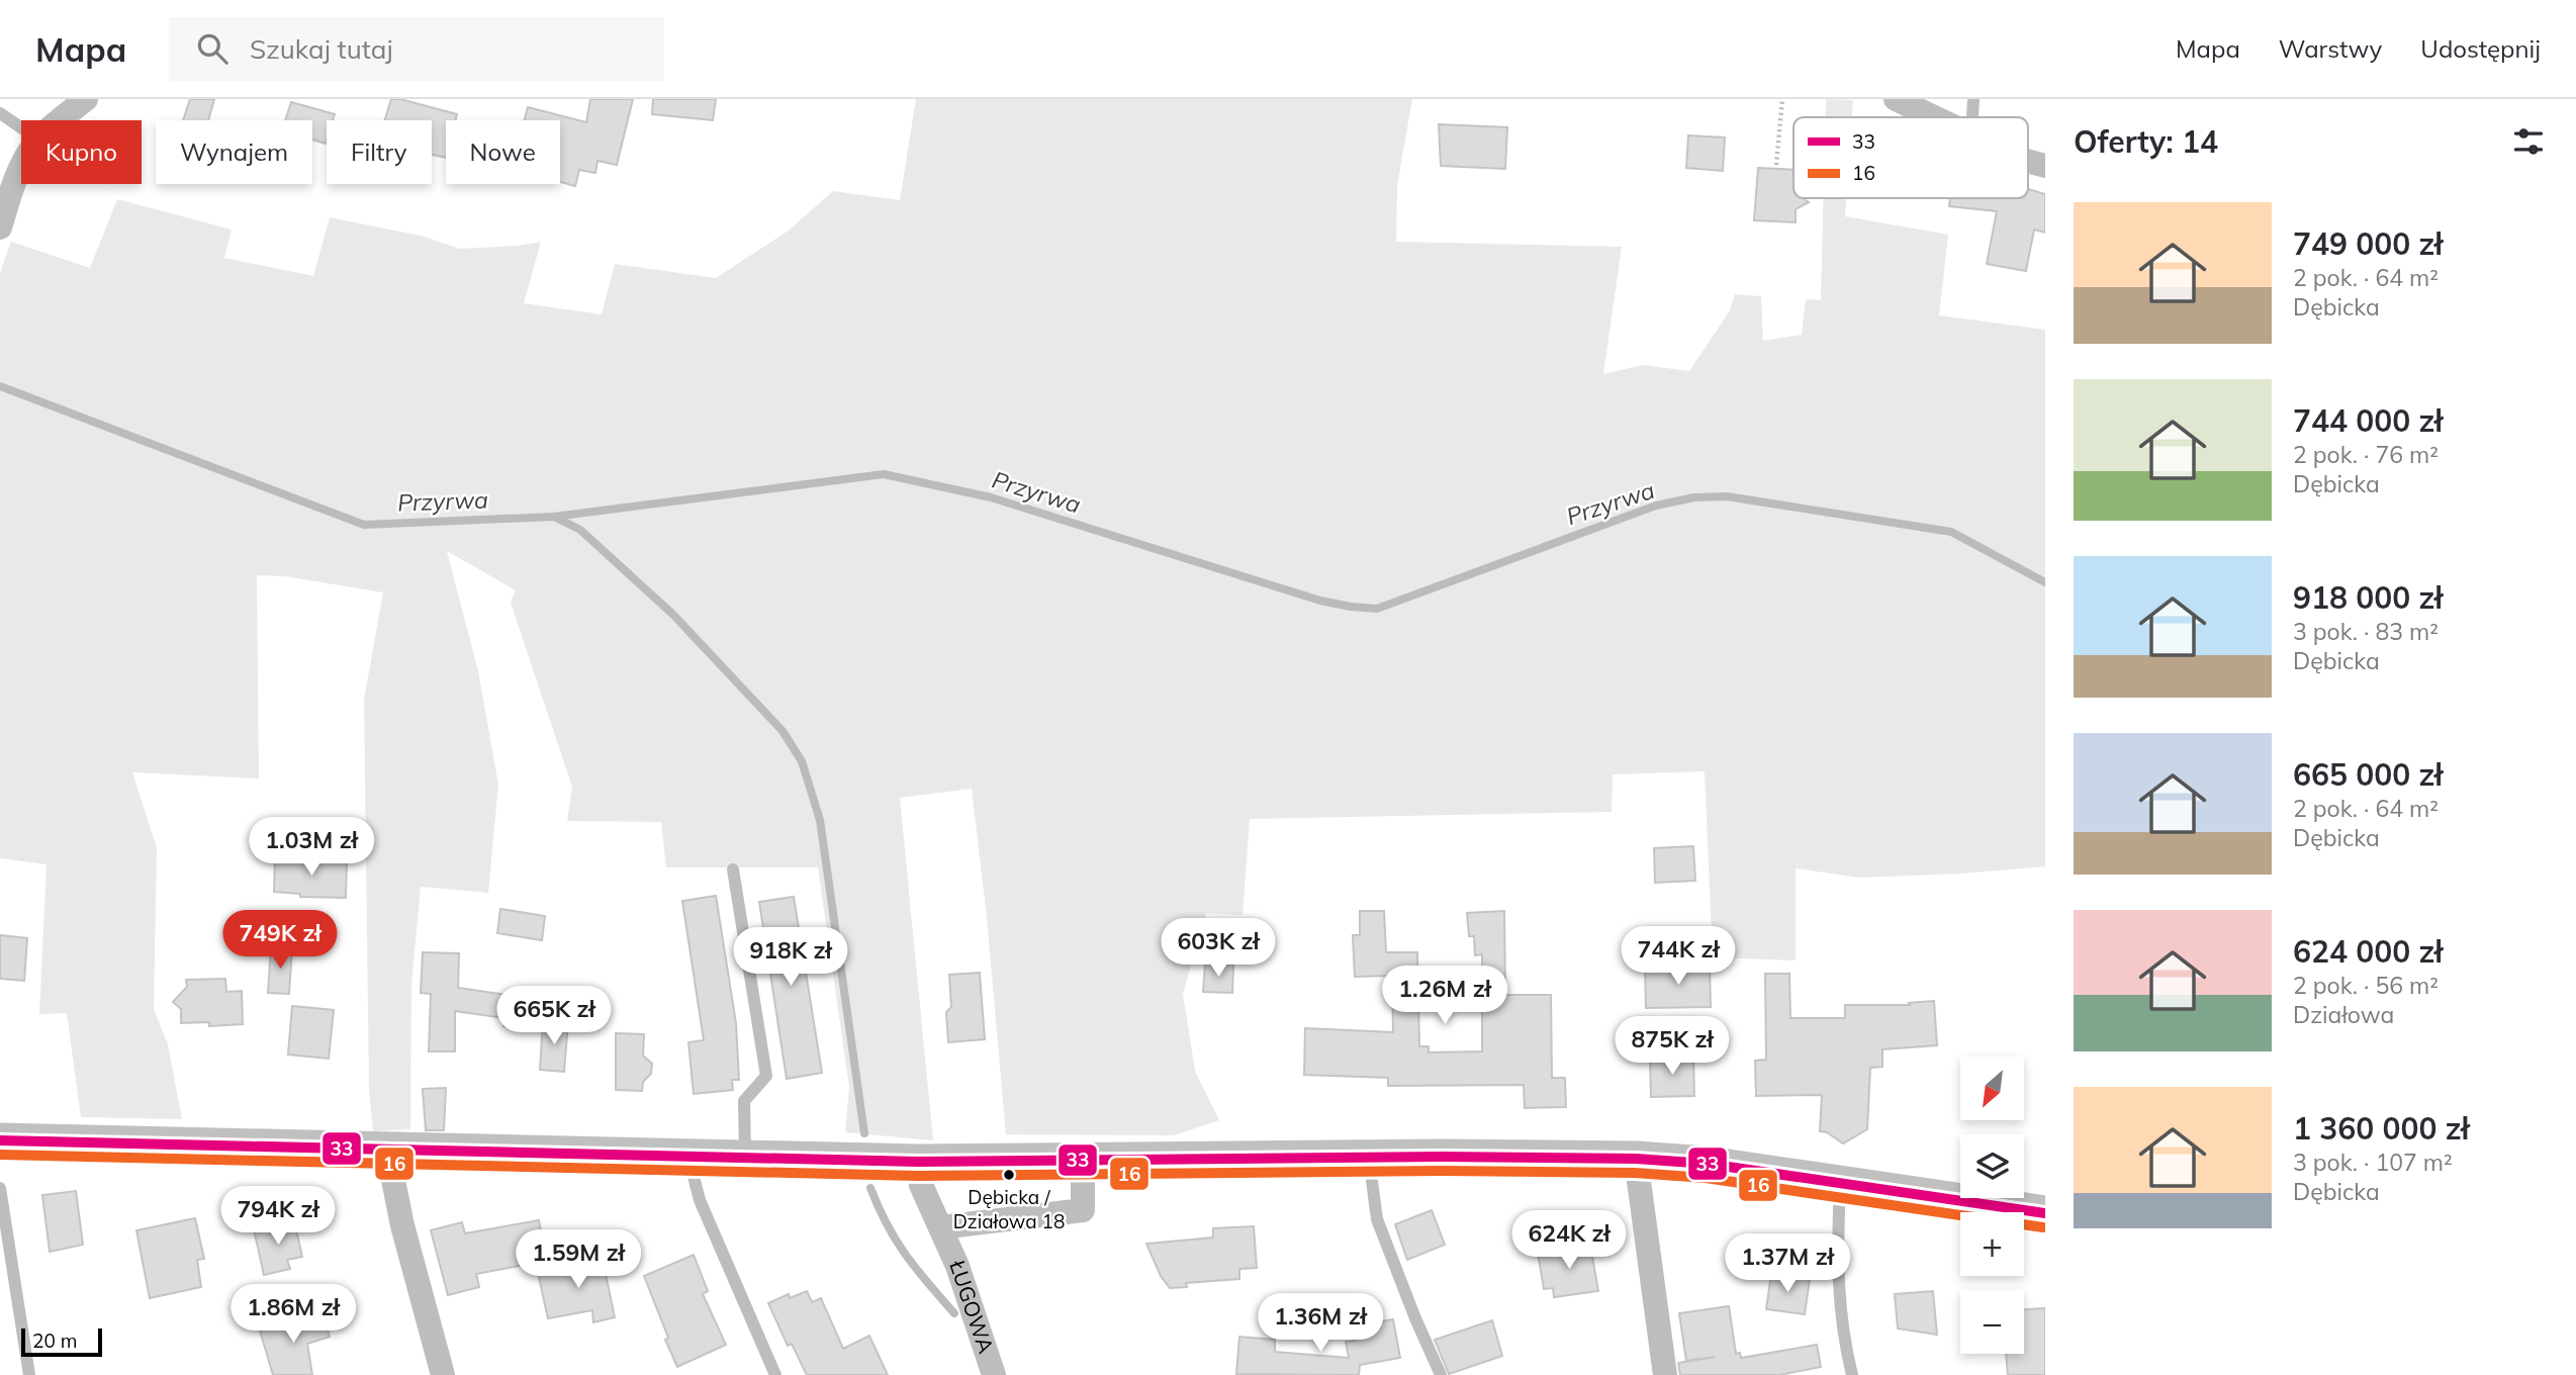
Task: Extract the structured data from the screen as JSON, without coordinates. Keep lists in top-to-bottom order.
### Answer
{
  "streets": {
    "street": ["ŁUGOWA"]
  },
  "water": ["Przyrwa"],
  "places": ["Dębicka / Działowa 18"],
  "lines": ["transit line 33", "transit line 16"],
  "legend": ["33", "16"],
  "scale_bar": "20 m",
  "north": "bottom left",
  "page": {
    "header": "Mapa",
    "search": "Szukaj tutaj",
    "nav": ["Mapa", "Warstwy", "Udostępnij"],
    "heading": "Oferty: 14",
    "chip": [
      "Kupno",
      "Wynajem",
      "Filtry",
      "Nowe"
    ],
    "list": [
      {
        "name": "749 000 zł",
        "note": "2 pok. · 64 m² · Dębicka"
      },
      {
        "name": "744 000 zł",
        "note": "2 pok. · 76 m² · Dębicka"
      },
      {
        "name": "918 000 zł",
        "note": "3 pok. · 83 m² · Dębicka"
      },
      {
        "name": "665 000 zł",
        "note": "2 pok. · 64 m² · Dębicka"
      },
      {
        "name": "624 000 zł",
        "note": "2 pok. · 56 m² · Działowa"
      },
      {
        "name": "1 360 000 zł",
        "note": "3 pok. · 107 m² · Dębicka"
      }
    ],
    "price": [
      "1.03M zł",
      "749K zł",
      "603K zł",
      "744K zł",
      "918K zł",
      "1.26M zł",
      "665K zł",
      "875K zł",
      "794K zł",
      "624K zł",
      "1.59M zł",
      "1.37M zł",
      "1.86M zł",
      "1.36M zł"
    ],
    "map_buttons": ["+", "−"],
    "scale": "20 m"
  }
}
